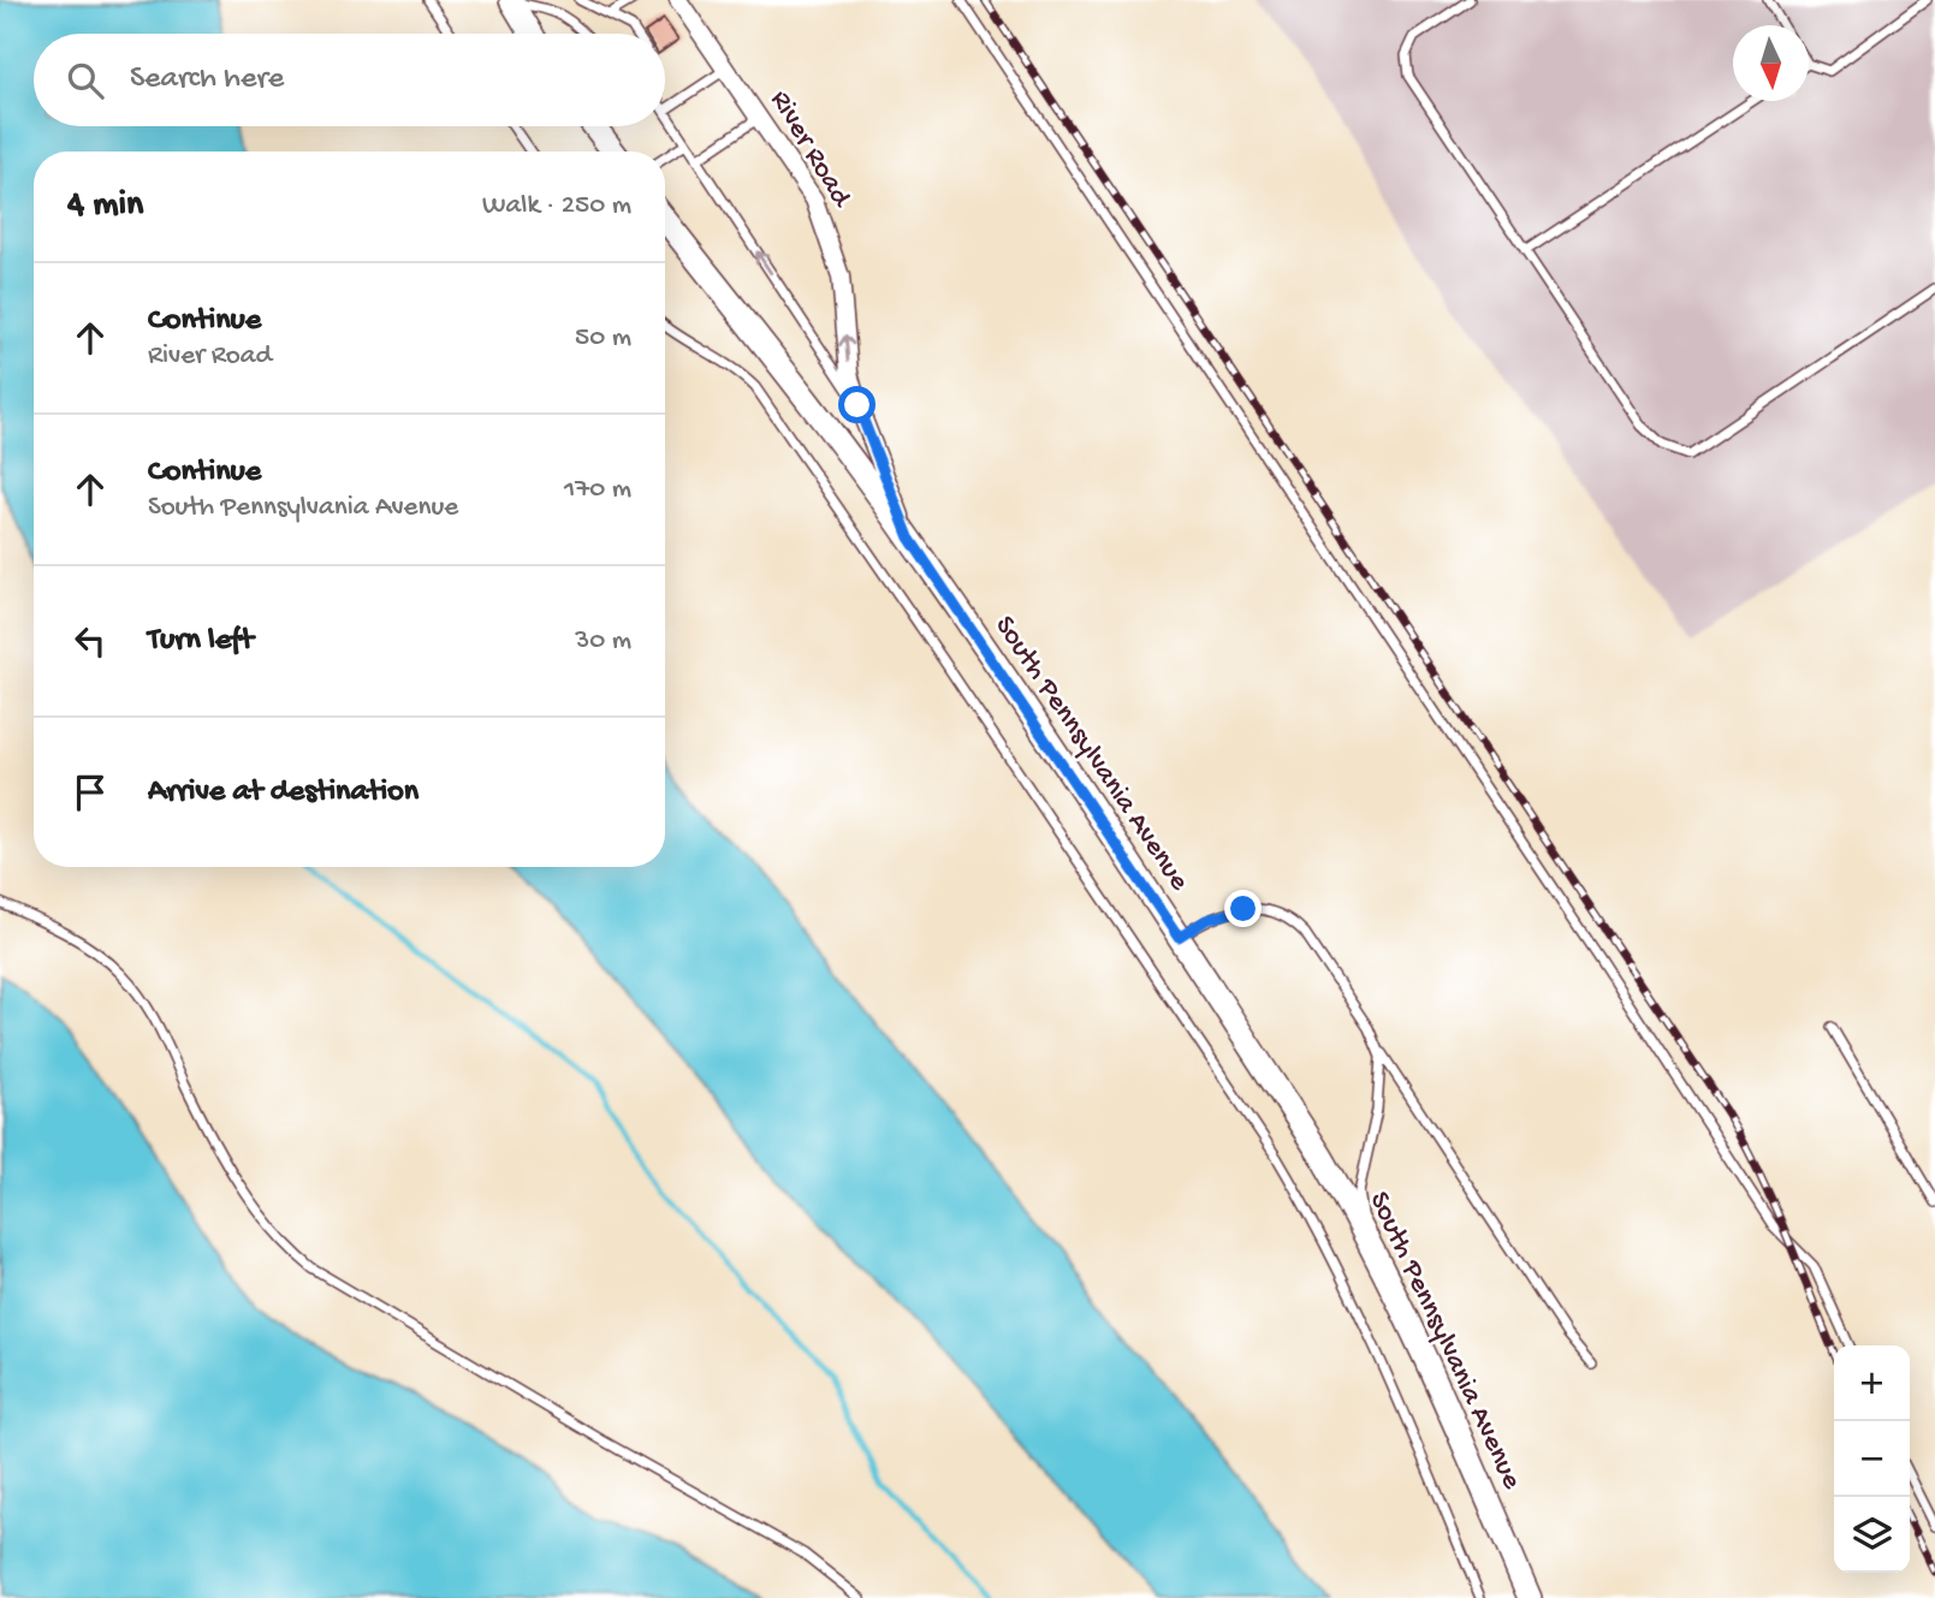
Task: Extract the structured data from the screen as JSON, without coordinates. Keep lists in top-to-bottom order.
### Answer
{
  "streets": {
    "street": ["River Road", "South Pennsylvania Avenue"]
  },
  "crossings": [
    ["River Road", "South Pennsylvania Avenue"]
  ],
  "one_way": ["River Road"],
  "north": "bottom",
  "page": {
    "search": "Search here",
    "heading": ["4 min", "Walk · 250 m"],
    "list": [
      ["Continue", "River Road", "50 m"],
      ["Continue", "South Pennsylvania Avenue", "170 m"],
      ["Turn left", "30 m"],
      "Arrive at destination"
    ],
    "map_buttons": ["+", "−"]
  }
}
